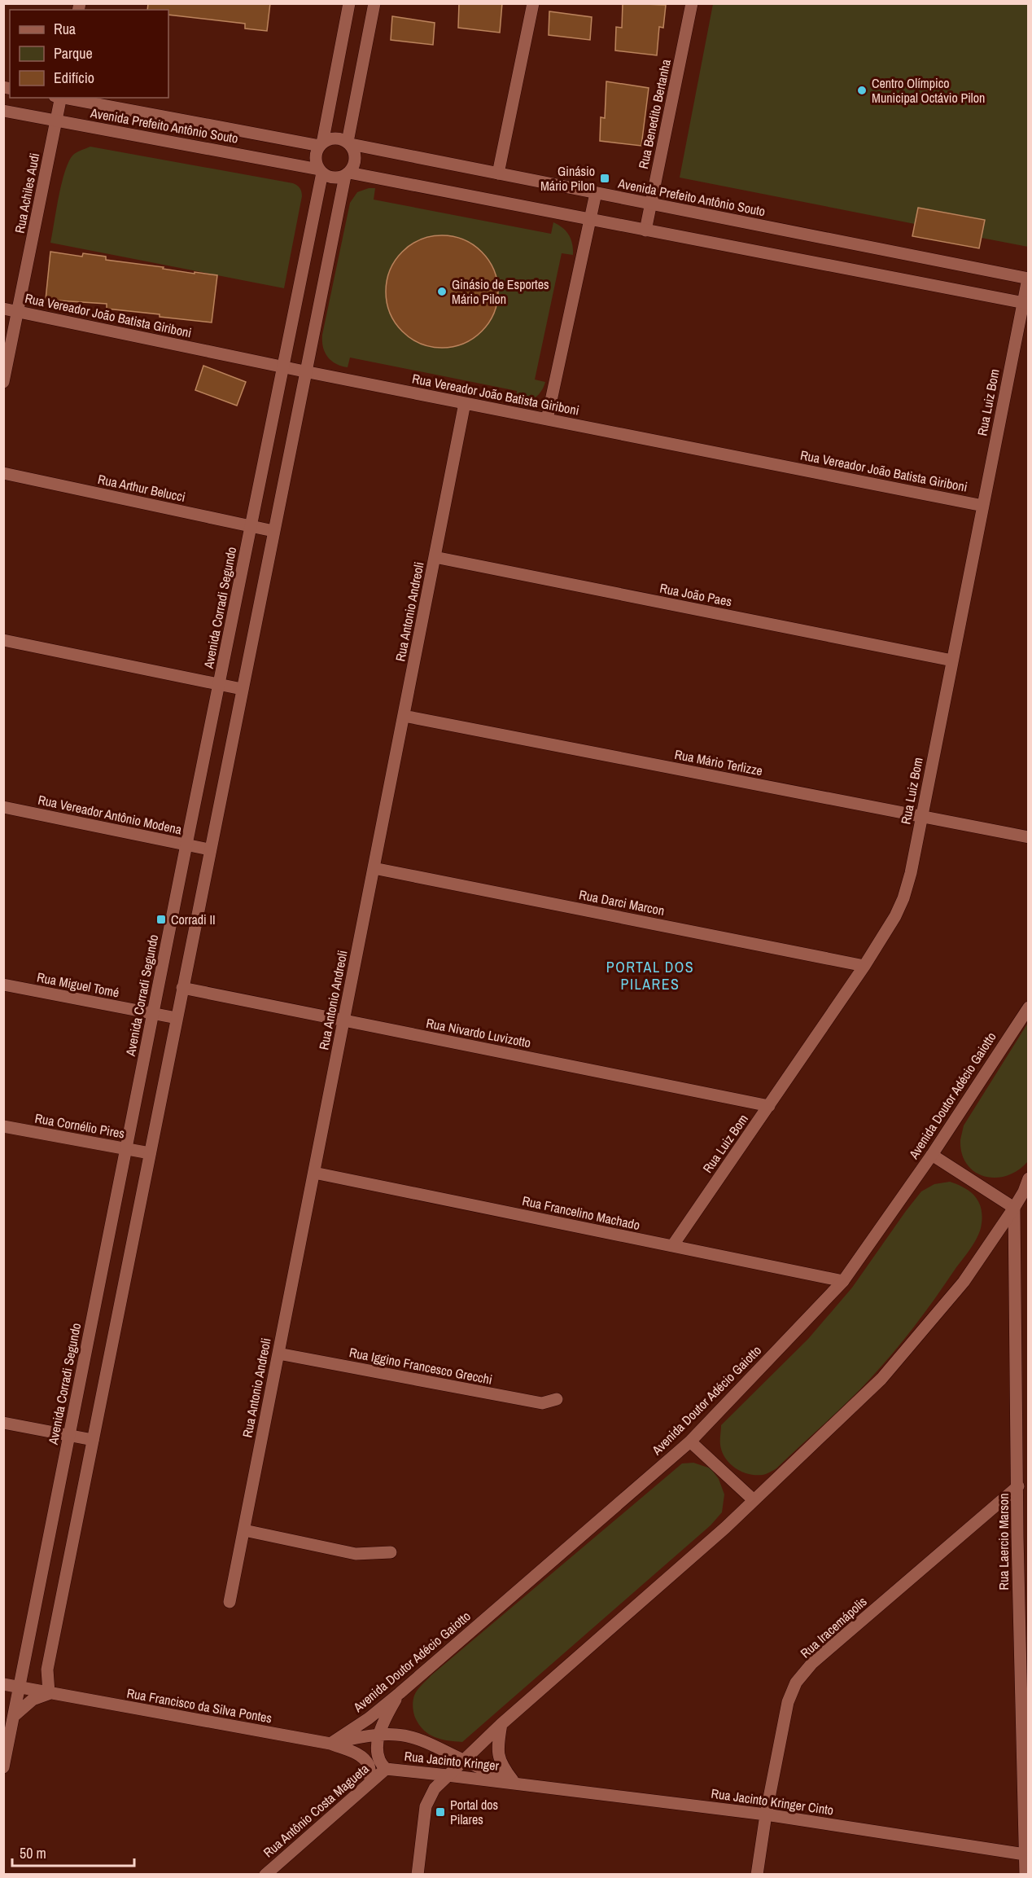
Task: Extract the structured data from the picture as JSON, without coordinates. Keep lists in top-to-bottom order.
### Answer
{
  "streets": {
    "street": [
      "Rua Benedito Bertanha",
      "Avenida Prefeito Antônio Souto",
      "Rua Achiles Audi",
      "Rua Vereador João Batista Giriboni",
      "Rua Luiz Bom",
      "Rua Arthur Belucci",
      "Rua João Paes",
      "Avenida Corradi Segundo",
      "Rua Antonio Andreoli",
      "Rua Mário Terlizze",
      "Rua Vereador Antônio Modena",
      "Rua Darci Marcon",
      "Rua Miguel Tomé",
      "Rua Nivardo Luvizotto",
      "Avenida Doutor Adécio Gaiotto",
      "Rua Cornélio Pires",
      "Rua Francelino Machado",
      "Rua Iggino Francesco Grecchi",
      "Rua Laercio Marson",
      "Rua Iracemápolis",
      "Rua Francisco da Silva Pontes",
      "Rua Jacinto Kringer",
      "Rua Jacinto Kringer Cinto",
      "Rua Antônio Costa Magueta"
    ]
  },
  "crossings": [
    ["Rua Benedito Bertanha", "Avenida Prefeito Antônio Souto"],
    ["Avenida Prefeito Antônio Souto", "Rua Achiles Audi"],
    ["Avenida Prefeito Antônio Souto", "Rua Luiz Bom"],
    ["Avenida Prefeito Antônio Souto", "Avenida Corradi Segundo"],
    ["Rua Achiles Audi", "Rua Vereador João Batista Giriboni"],
    ["Rua Vereador João Batista Giriboni", "Rua Luiz Bom"],
    ["Rua Vereador João Batista Giriboni", "Avenida Corradi Segundo"],
    ["Rua Vereador João Batista Giriboni", "Rua Antonio Andreoli"],
    ["Rua Luiz Bom", "Rua João Paes"],
    ["Rua Luiz Bom", "Rua Mário Terlizze"],
    ["Rua Luiz Bom", "Rua Darci Marcon"],
    ["Rua Luiz Bom", "Rua Nivardo Luvizotto"],
    ["Rua Luiz Bom", "Rua Francelino Machado"],
    ["Rua Arthur Belucci", "Avenida Corradi Segundo"],
    ["Rua João Paes", "Rua Antonio Andreoli"],
    ["Avenida Corradi Segundo", "Rua Vereador Antônio Modena"],
    ["Avenida Corradi Segundo", "Rua Miguel Tomé"],
    ["Avenida Corradi Segundo", "Rua Cornélio Pires"],
    ["Avenida Corradi Segundo", "Rua Francisco da Silva Pontes"],
    ["Rua Antonio Andreoli", "Rua Mário Terlizze"],
    ["Rua Antonio Andreoli", "Rua Darci Marcon"],
    ["Rua Antonio Andreoli", "Rua Nivardo Luvizotto"],
    ["Rua Antonio Andreoli", "Rua Francelino Machado"],
    ["Rua Antonio Andreoli", "Rua Iggino Francesco Grecchi"],
    ["Avenida Doutor Adécio Gaiotto", "Rua Francelino Machado"],
    ["Avenida Doutor Adécio Gaiotto", "Rua Francisco da Silva Pontes"],
    ["Rua Laercio Marson", "Rua Iracemápolis"],
    ["Rua Laercio Marson", "Rua Jacinto Kringer Cinto"],
    ["Rua Iracemápolis", "Rua Jacinto Kringer Cinto"],
    ["Rua Francisco da Silva Pontes", "Rua Antônio Costa Magueta"],
    ["Rua Jacinto Kringer", "Rua Jacinto Kringer Cinto"],
    ["Rua Jacinto Kringer", "Rua Antônio Costa Magueta"]
  ],
  "districts": ["PORTAL DOS PILARES"],
  "places": {
    "other": ["Centro Olímpico Municipal Octávio Pilon", "Ginásio de Esportes Mário Pilon"],
    "transit": ["Ginásio Mário Pilon", "Corradi II", "Portal dos Pilares"]
  },
  "legend": ["Rua", "Parque", "Edifício"],
  "scale_bar": "50 m"
}
